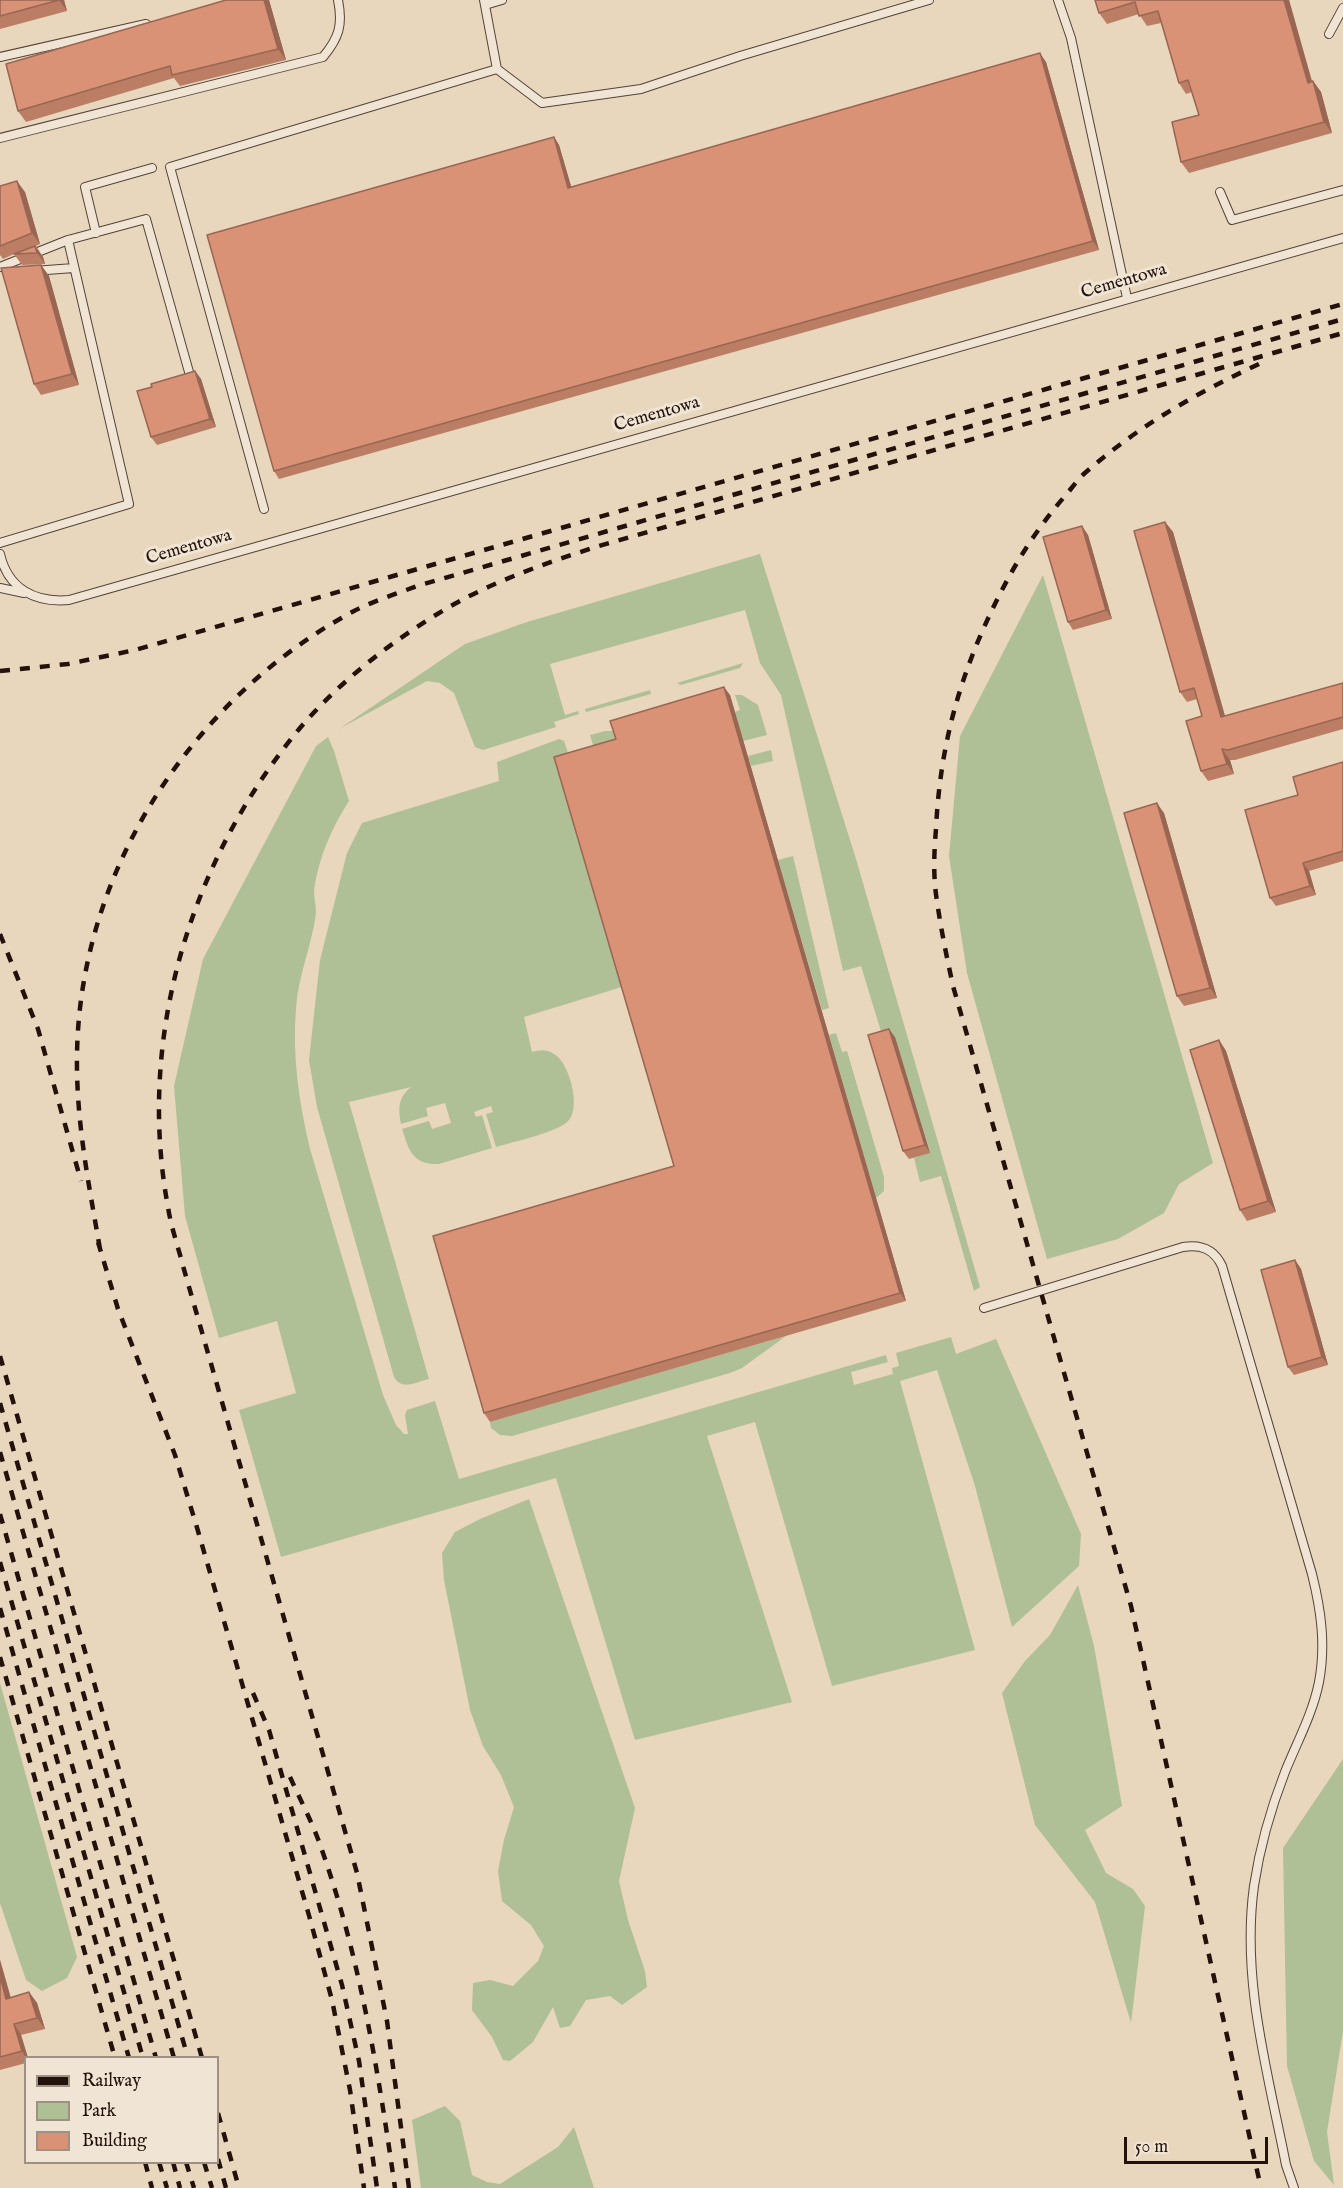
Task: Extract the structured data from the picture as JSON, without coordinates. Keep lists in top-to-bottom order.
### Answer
{
  "streets": {
    "lane": ["Cementowa"]
  },
  "legend": ["Railway", "Park", "Building"],
  "scale_bar": "50 m"
}
